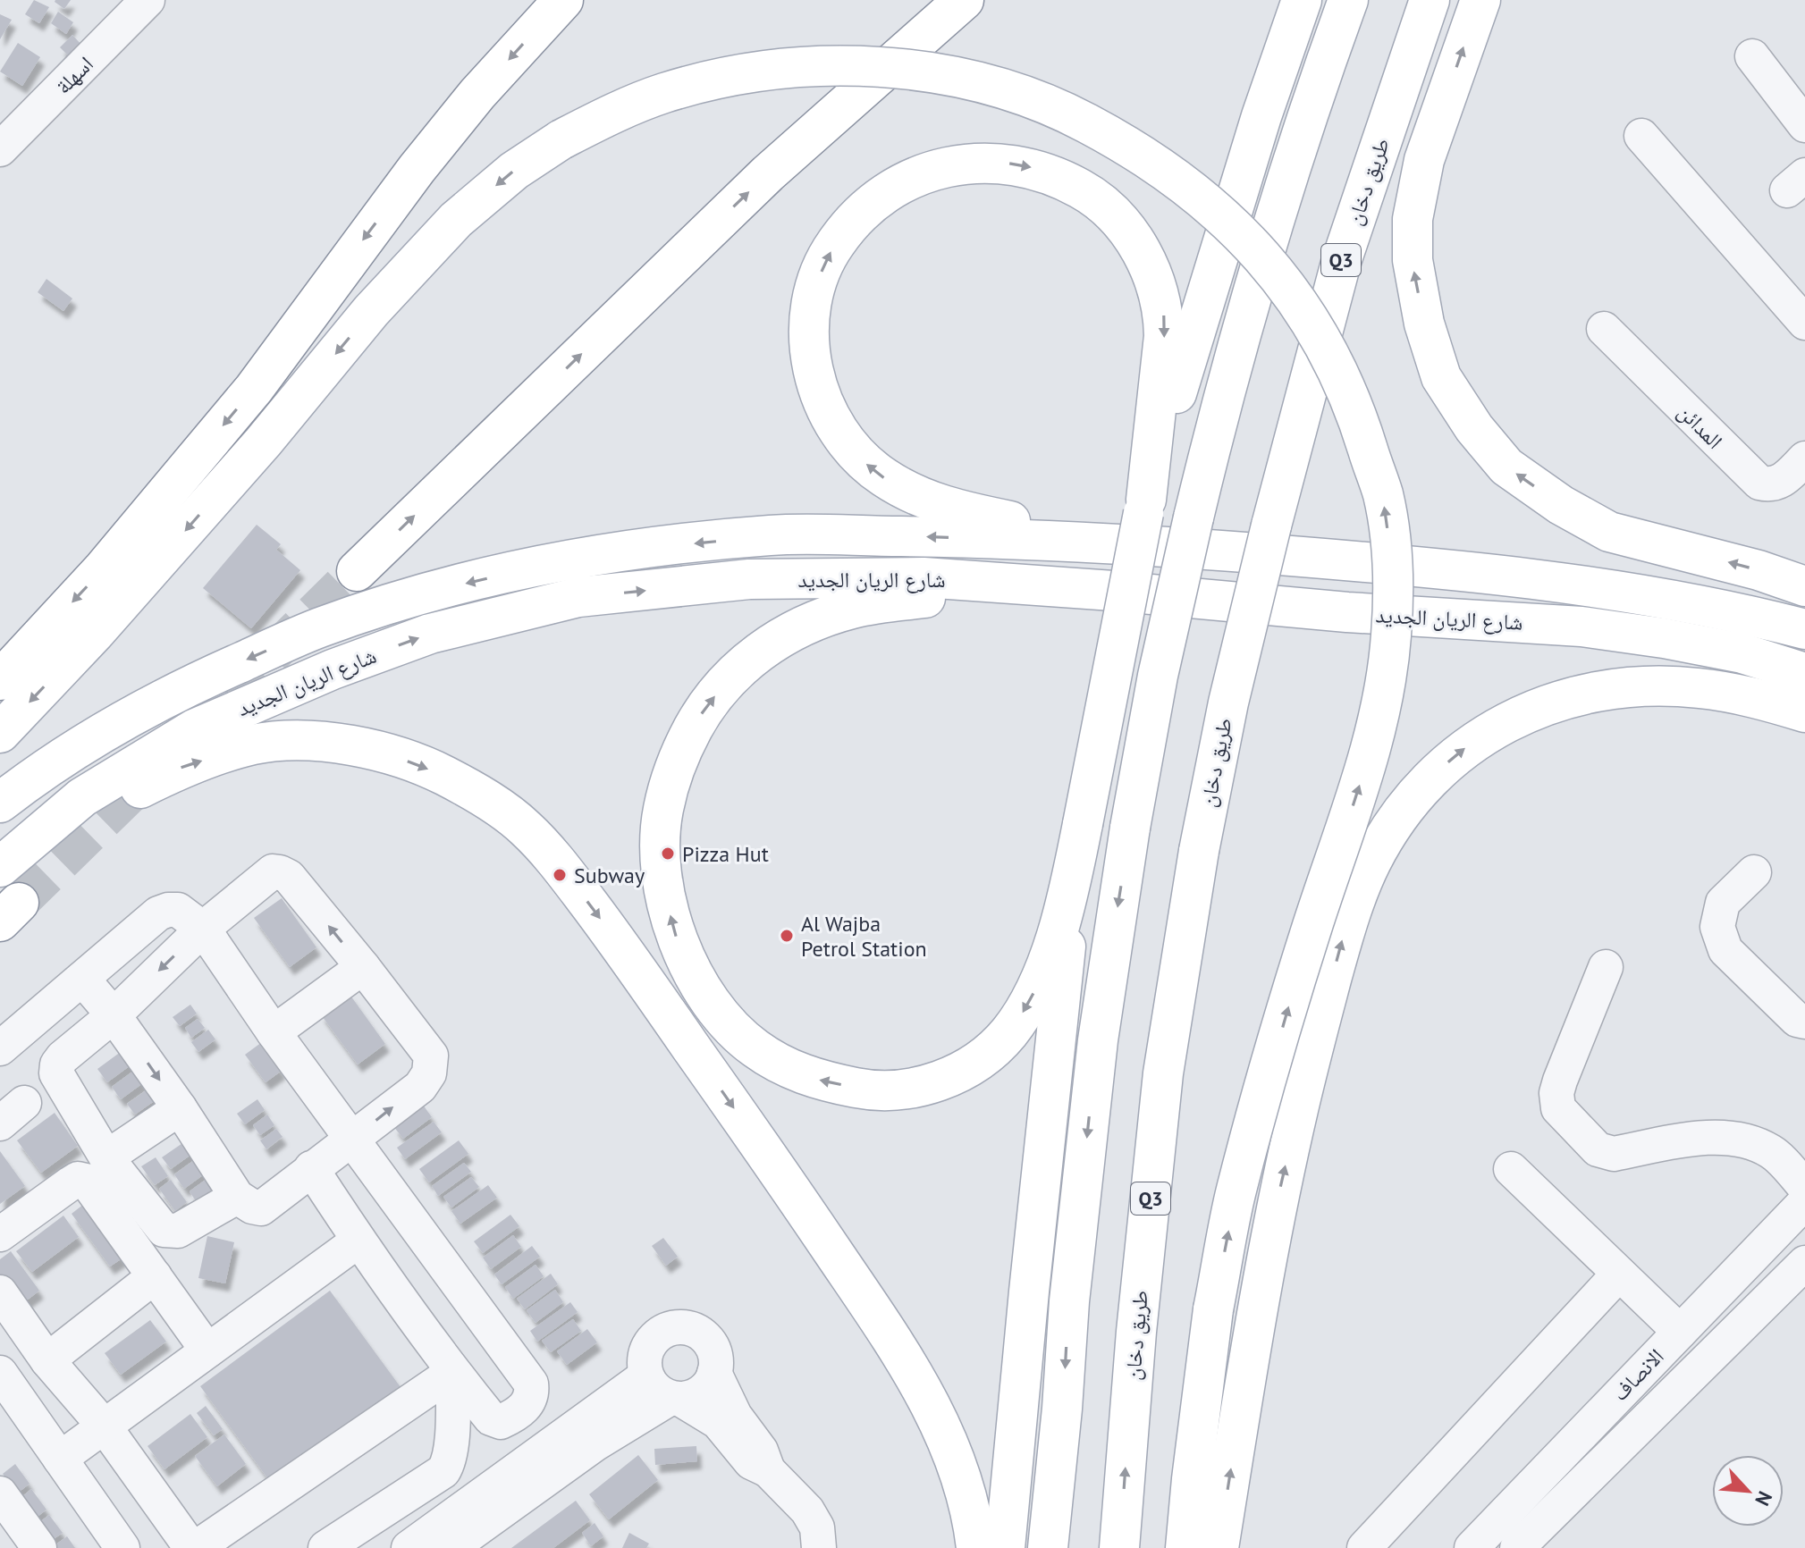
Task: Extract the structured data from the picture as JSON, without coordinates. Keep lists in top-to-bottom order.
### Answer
{
  "streets": {
    "main road": ["طريق دخان", "Q3", "شارع الريان الجديد"],
    "street": ["اسهلة", "المدائن", "الانصاف"]
  },
  "places": ["Pizza Hut", "Subway", "Al Wajba Petrol Station"],
  "north": "bottom right"
}
